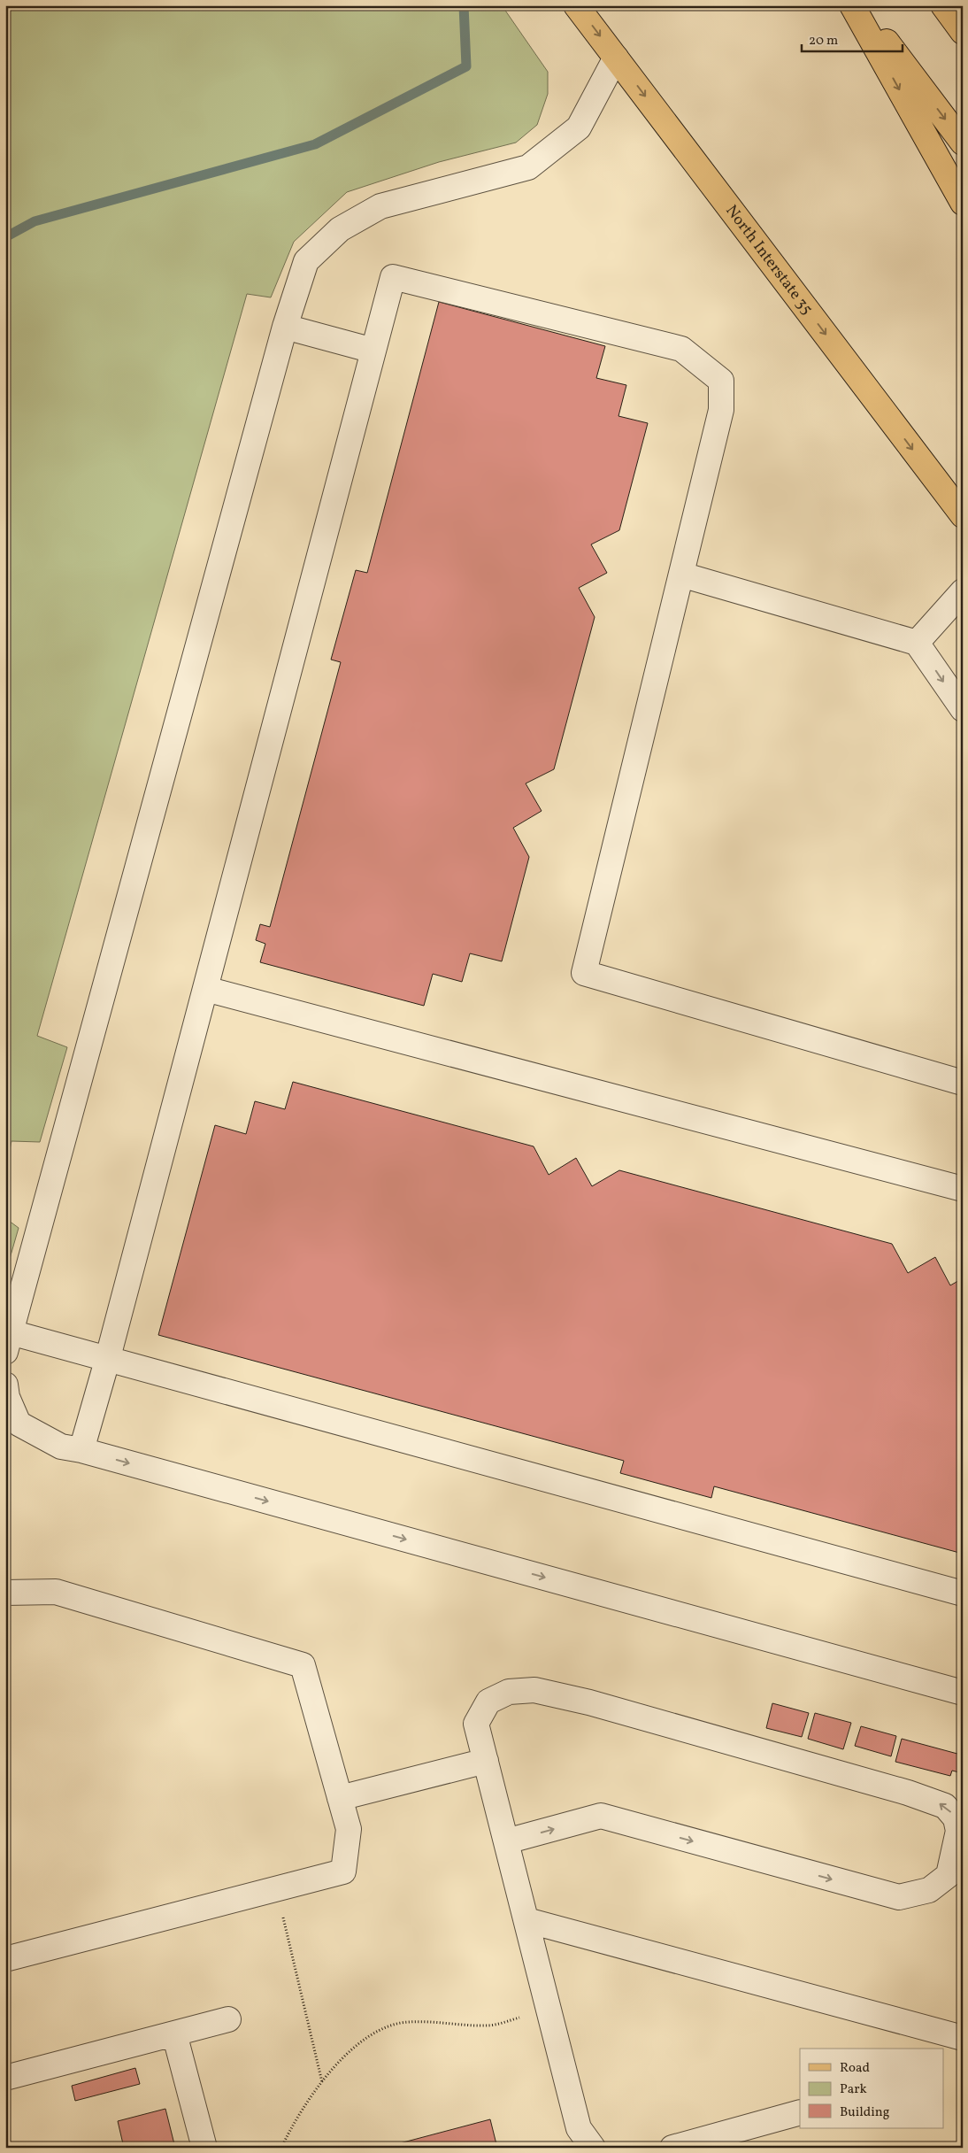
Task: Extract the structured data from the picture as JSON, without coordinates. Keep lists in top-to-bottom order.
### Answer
{
  "streets": {
    "main road": ["North Interstate 35"]
  },
  "legend": ["Road", "Park", "Building"],
  "scale_bar": "20 m"
}
